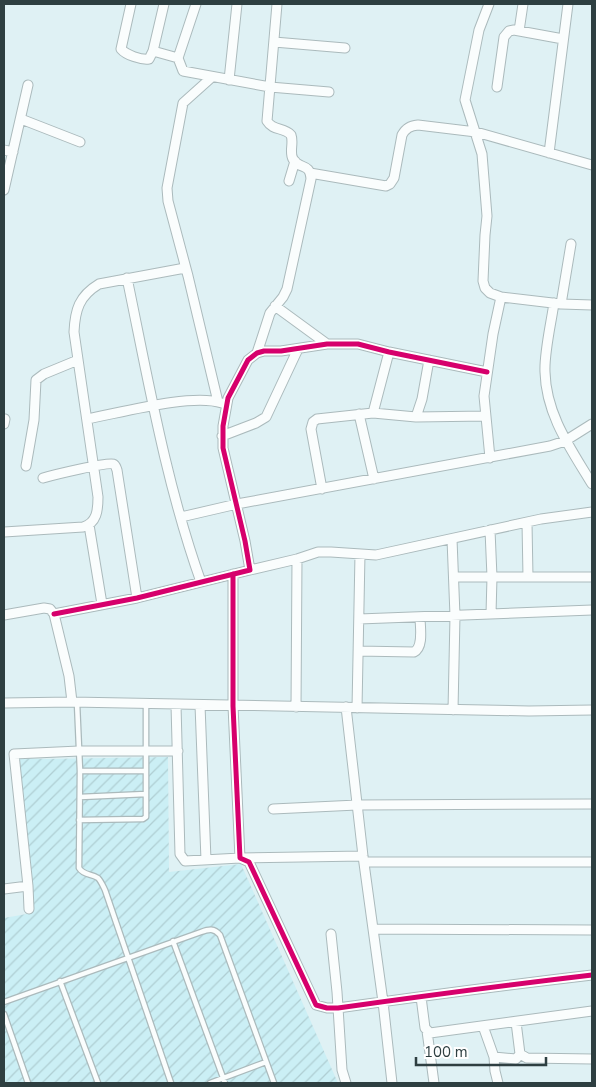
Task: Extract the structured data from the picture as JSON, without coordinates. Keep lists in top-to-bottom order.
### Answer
{
  "scale_bar": "100 m"
}
